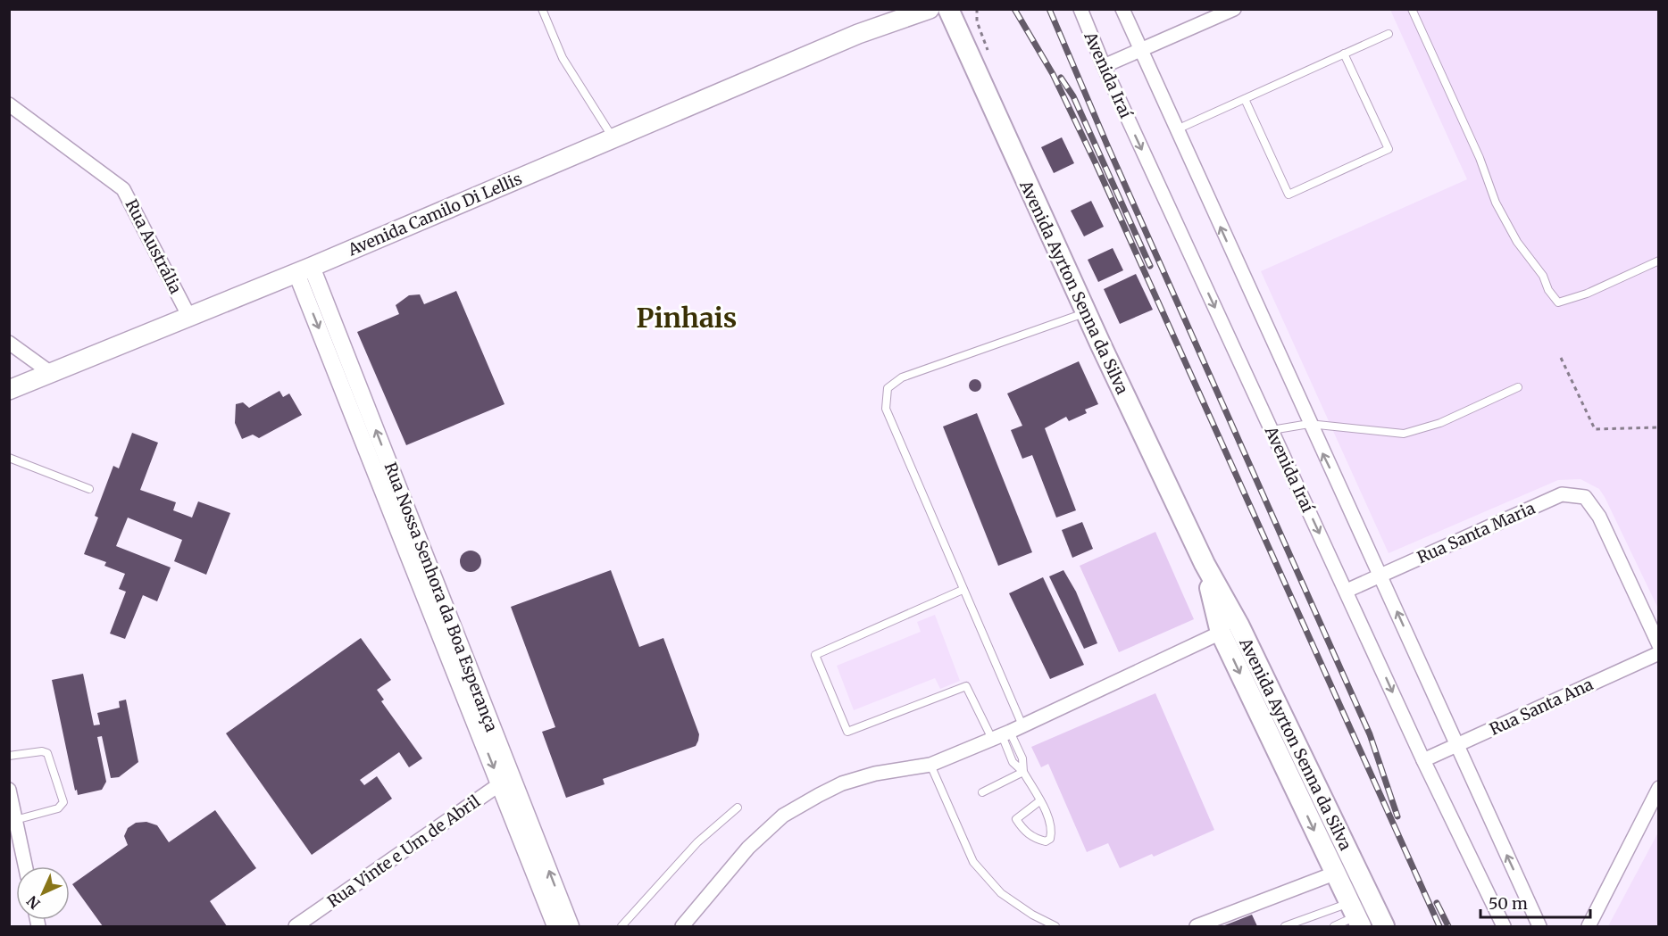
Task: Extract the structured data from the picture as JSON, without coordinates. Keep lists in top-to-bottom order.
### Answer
{
  "streets": {
    "main road": ["Avenida Camilo Di Lellis", "Avenida Ayrton Senna da Silva"],
    "street": [
      "Avenida Iraí",
      "Rua Austrália",
      "Rua Santa Maria",
      "Rua Nossa Senhora da Boa Esperança",
      "Rua Santa Ana",
      "Rua Vinte e Um de Abril"
    ]
  },
  "crossings": [
    ["Avenida Iraí", "Rua Santa Maria"],
    ["Avenida Iraí", "Rua Santa Ana"],
    ["Avenida Camilo Di Lellis", "Rua Austrália"],
    ["Avenida Camilo Di Lellis", "Rua Nossa Senhora da Boa Esperança"],
    ["Rua Nossa Senhora da Boa Esperança", "Rua Vinte e Um de Abril"]
  ],
  "districts": ["Pinhais"],
  "scale_bar": "50 m",
  "north": "bottom left"
}
